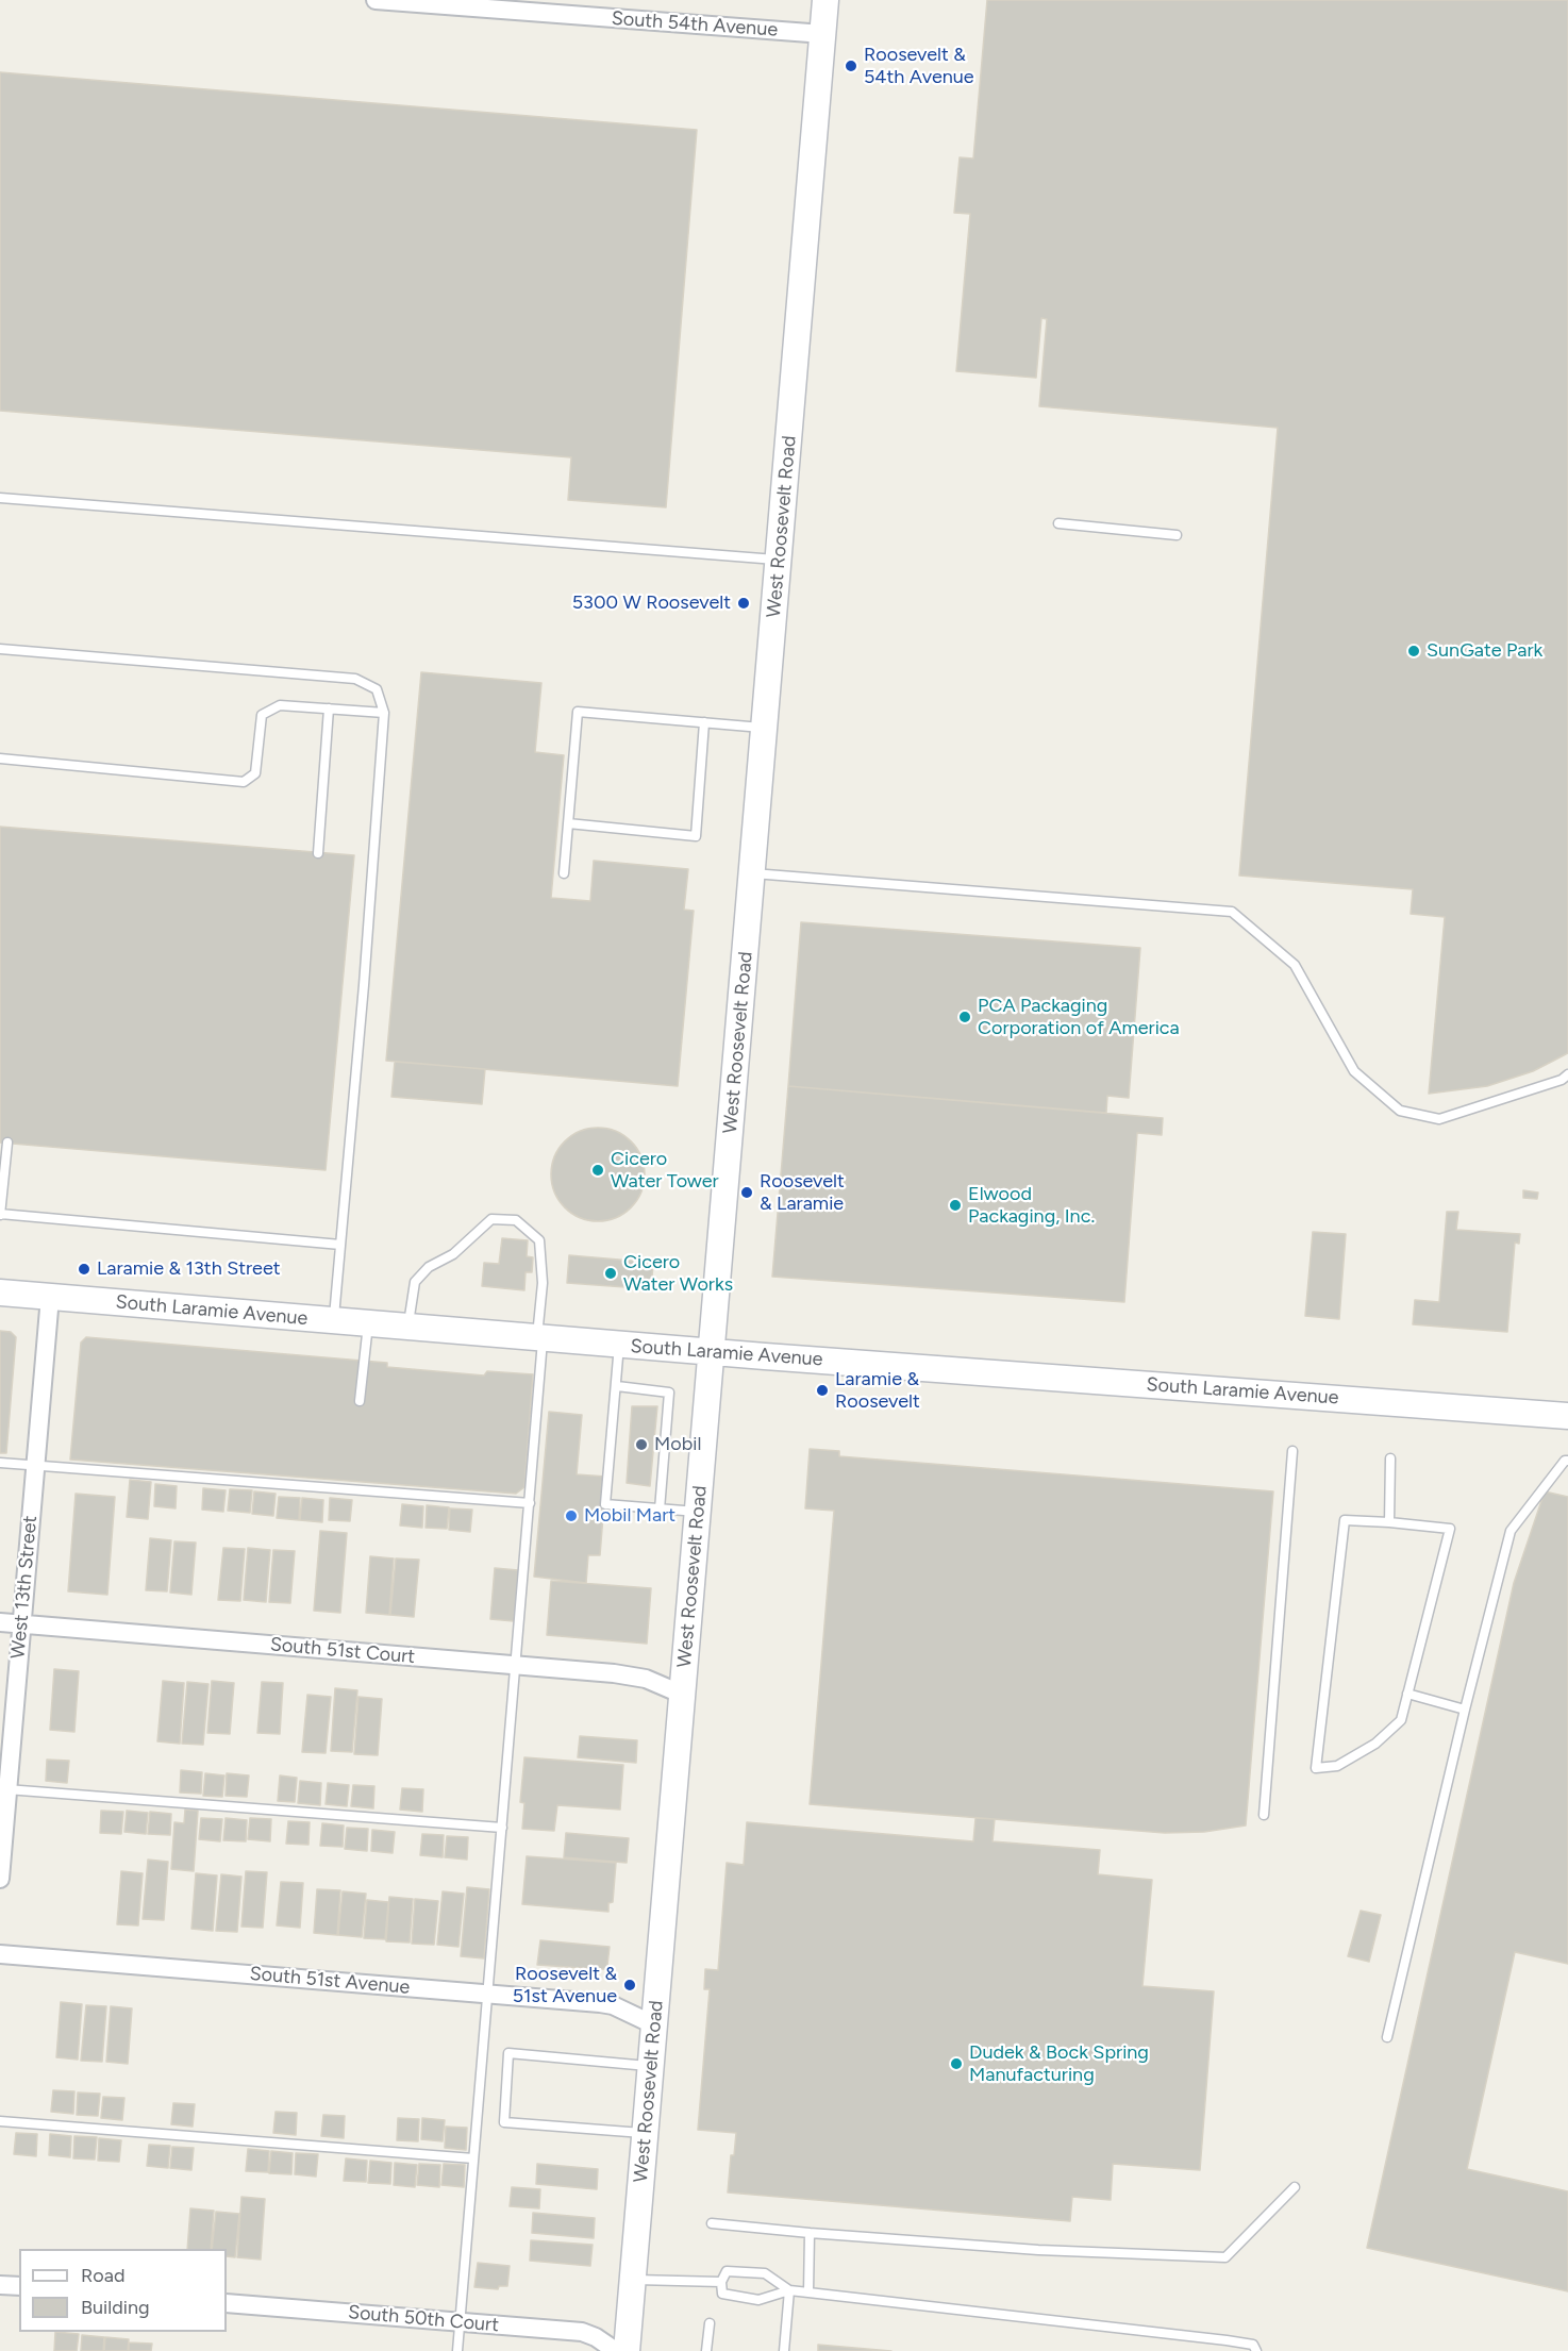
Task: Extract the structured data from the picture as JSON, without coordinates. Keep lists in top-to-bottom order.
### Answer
{
  "streets": {
    "main road": ["West Roosevelt Road", "South Laramie Avenue"],
    "street": [
      "South 54th Avenue",
      "West 13th Street",
      "South 51st Court",
      "South 51st Avenue",
      "South 50th Court"
    ]
  },
  "crossings": [
    ["South 54th Avenue", "West Roosevelt Road"],
    ["West Roosevelt Road", "South Laramie Avenue"],
    ["West Roosevelt Road", "South 51st Court"],
    ["West Roosevelt Road", "South 51st Avenue"],
    ["South Laramie Avenue", "West 13th Street"],
    ["West 13th Street", "South 51st Court"]
  ],
  "places": [
    "Roosevelt & 54th Avenue",
    "5300 W Roosevelt",
    "SunGate Park",
    "PCA Packaging Corporation of America",
    "Cicero Water Tower",
    "Roosevelt & Laramie",
    "Elwood Packaging, Inc.",
    "Laramie & 13th Street",
    "Cicero Water Works",
    "Laramie & Roosevelt",
    "Mobil",
    "Mobil Mart",
    "Roosevelt & 51st Avenue",
    "Dudek & Bock Spring Manufacturing"
  ],
  "legend": ["Road", "Building"]
}
